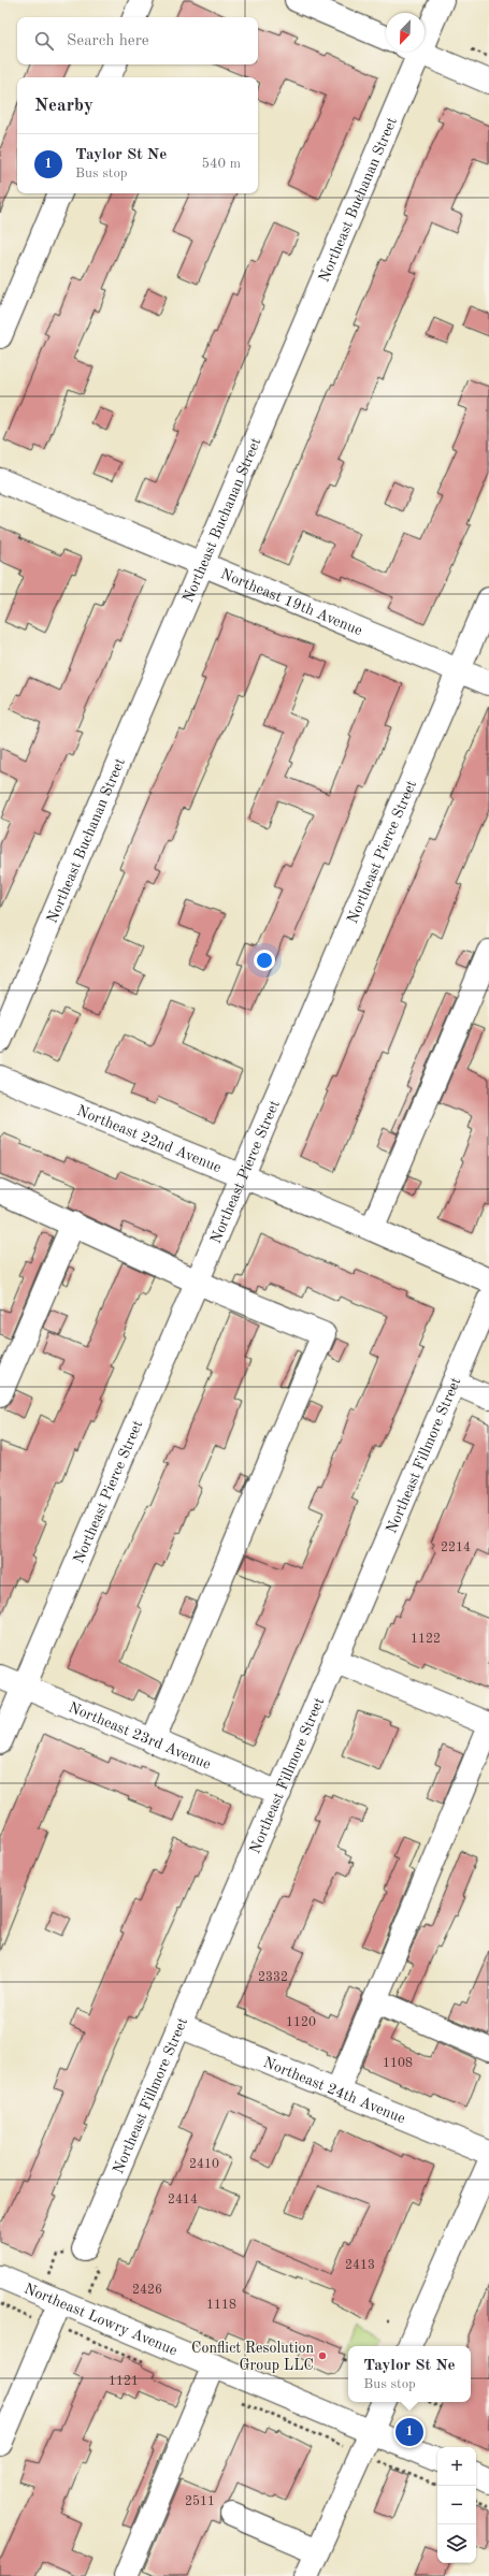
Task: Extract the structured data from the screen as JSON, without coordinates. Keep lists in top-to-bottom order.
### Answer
{
  "streets": {
    "street": [
      "Northeast Buchanan Street",
      "Northeast 19th Avenue",
      "Northeast Pierce Street",
      "Northeast 22nd Avenue",
      "Northeast Fillmore Street",
      "Northeast 23rd Avenue",
      "Northeast 24th Avenue",
      "Northeast Lowry Avenue"
    ]
  },
  "crossings": [
    ["Northeast Buchanan Street", "Northeast 19th Avenue"],
    ["Northeast 19th Avenue", "Northeast Pierce Street"],
    ["Northeast Pierce Street", "Northeast 22nd Avenue"],
    ["Northeast Pierce Street", "Northeast 23rd Avenue"],
    ["Northeast Fillmore Street", "Northeast 23rd Avenue"],
    ["Northeast Fillmore Street", "Northeast 24th Avenue"]
  ],
  "places": ["Conflict Resolution Group LLC"],
  "house_numbers": [
    "2214",
    "1122",
    "2332",
    "1120",
    "1108",
    "2410",
    "2414",
    "2413",
    "2426",
    "1118",
    "1121",
    "2511"
  ],
  "north": "bottom left",
  "page": {
    "search": "Search here",
    "heading": "Nearby",
    "list": [
      {
        "mark": "1",
        "name": "Taylor St Ne",
        "note": "Bus stop",
        "value": "540 m"
      }
    ],
    "popup": ["Taylor St Ne", "Bus stop"],
    "pins": "1",
    "map_buttons": ["+", "−"]
  }
}
